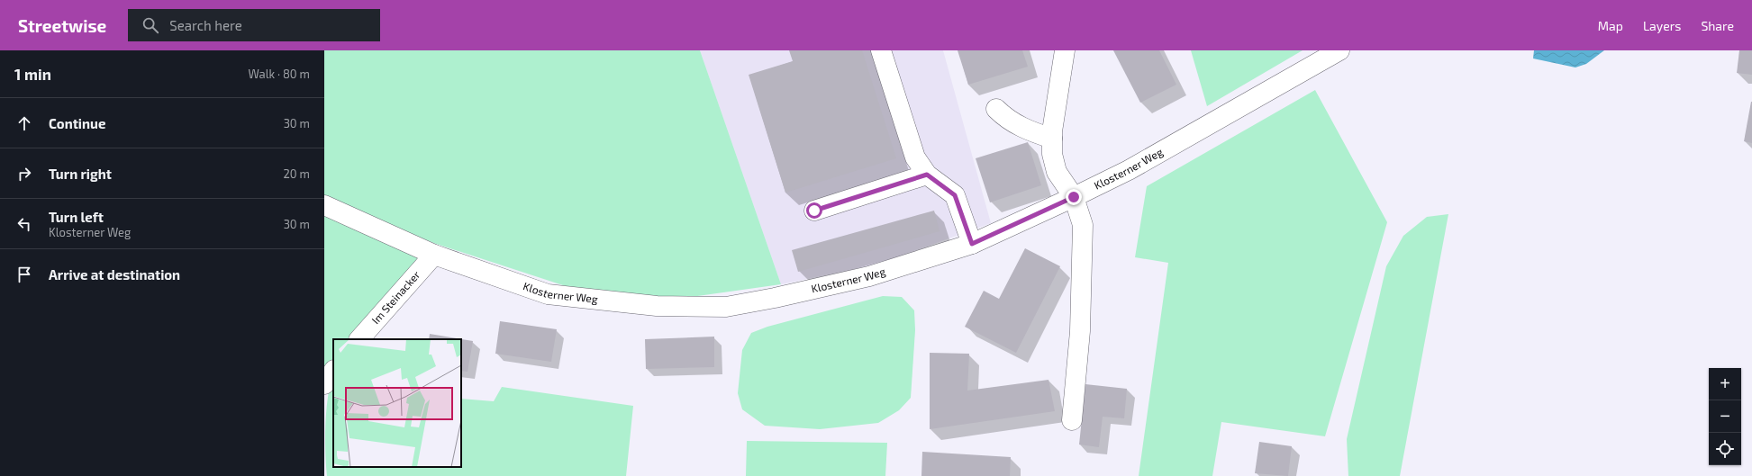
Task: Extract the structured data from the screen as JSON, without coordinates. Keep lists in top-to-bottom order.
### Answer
{
  "streets": {
    "street": ["Klosterner Weg", "Im Steinacker"]
  },
  "crossings": [
    ["Klosterner Weg", "Im Steinacker"]
  ],
  "page": {
    "header": "Streetwise",
    "search": "Search here",
    "nav": ["Map", "Layers", "Share"],
    "heading": ["1 min", "Walk · 80 m"],
    "list": [
      ["Continue", "30 m"],
      ["Turn right", "20 m"],
      ["Turn left", "Klosterner Weg", "30 m"],
      "Arrive at destination"
    ],
    "map_buttons": ["+", "−"]
  }
}
